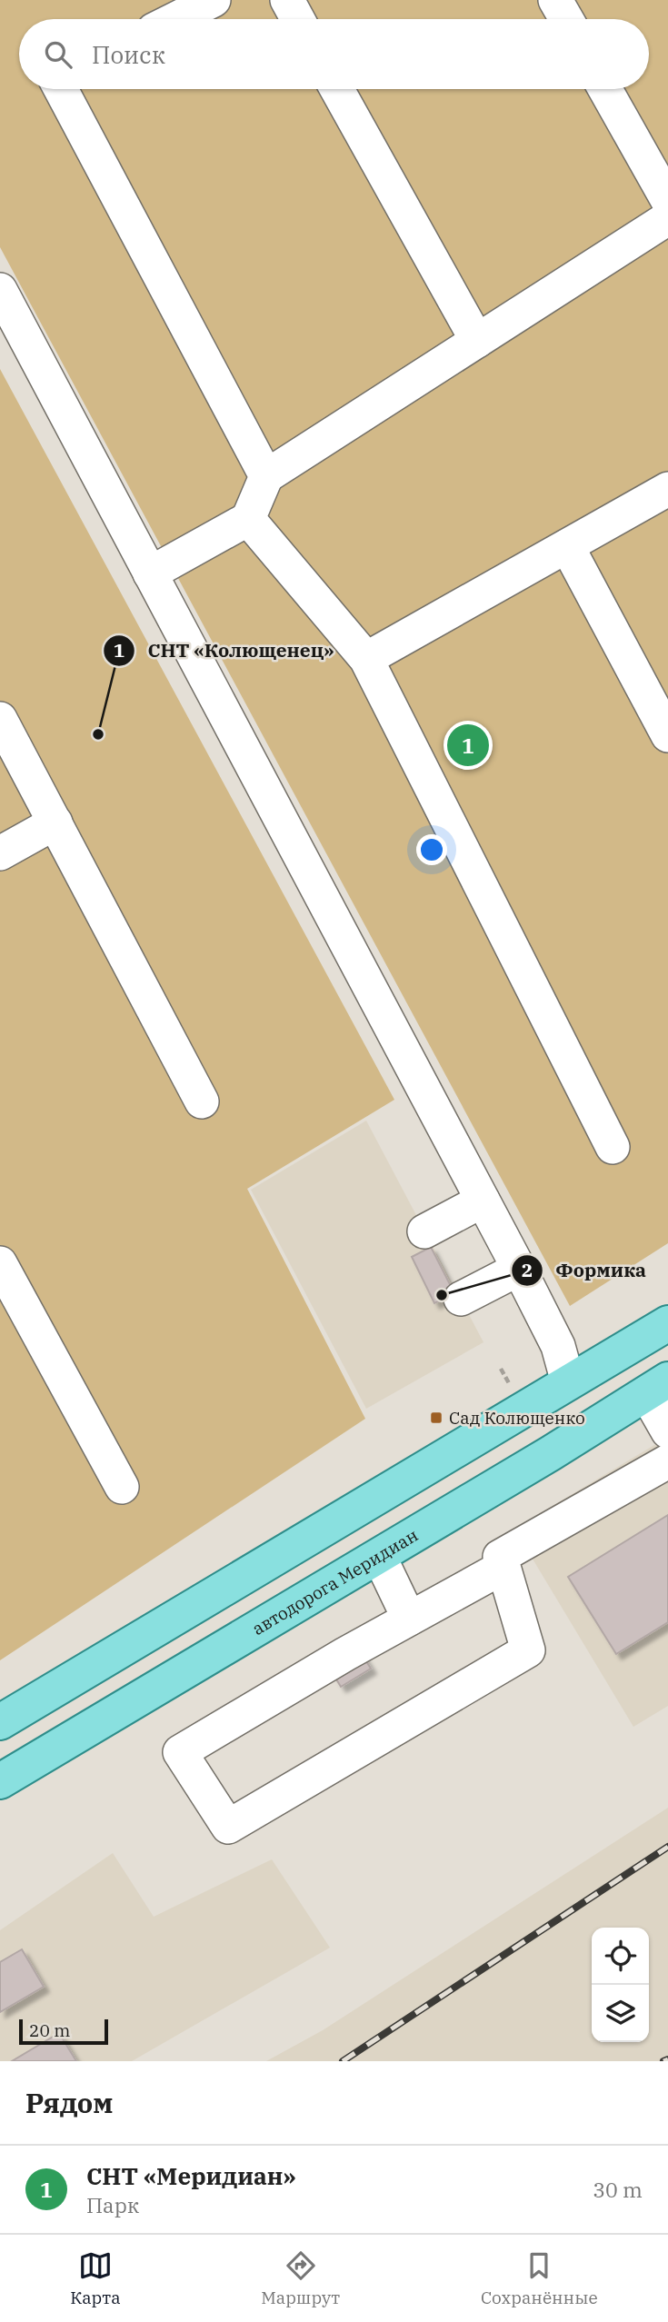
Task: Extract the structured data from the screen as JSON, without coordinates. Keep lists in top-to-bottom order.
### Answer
{
  "streets": {
    "main road": ["автодорога Меридиан"]
  },
  "places": {
    "other": ["СНТ «Колющенец»", "Формика"],
    "transit": ["Сад Колющенко"]
  },
  "scale_bar": "20 m",
  "page": {
    "search": "Поиск",
    "pins": "1",
    "scale": "20 m",
    "heading": "Рядом",
    "list": [
      {
        "mark": "1",
        "name": "СНТ «Меридиан»",
        "note": "Парк",
        "value": "30 m"
      }
    ],
    "nav": ["Карта", "Маршрут", "Сохранённые"]
  }
}
